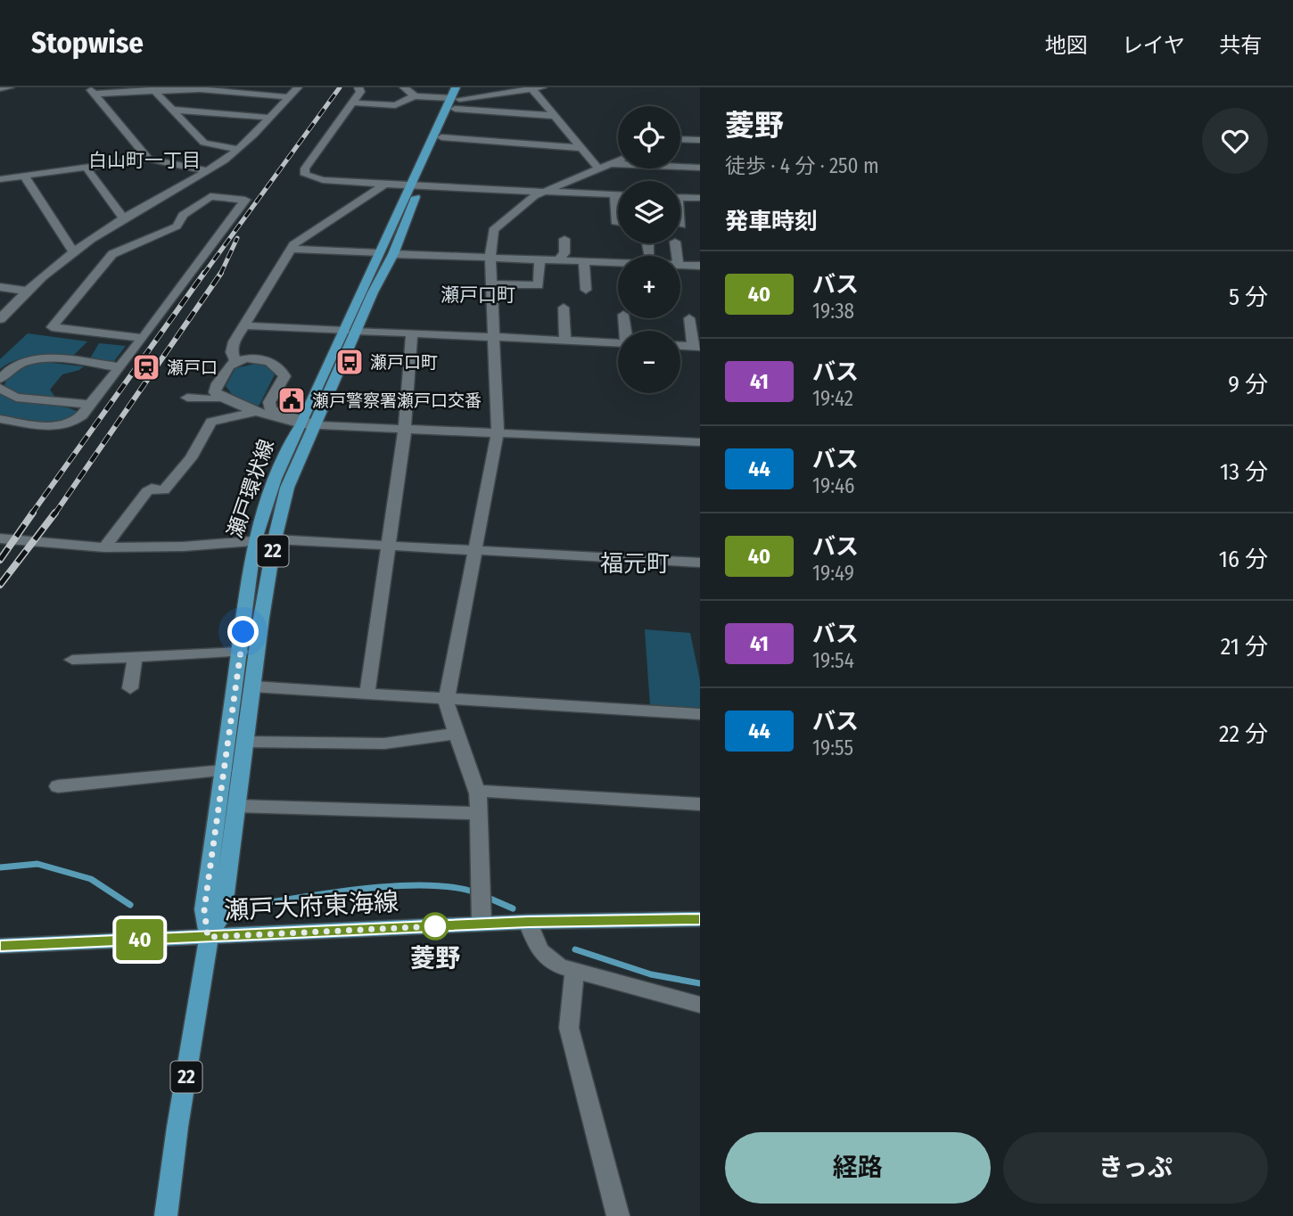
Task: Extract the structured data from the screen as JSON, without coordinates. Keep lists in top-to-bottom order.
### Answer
{
  "streets": {
    "main road": ["瀬戸環状線", "22", "瀬戸大府東海線"]
  },
  "crossings": [
    ["瀬戸環状線", "瀬戸大府東海線"]
  ],
  "districts": ["白山町一丁目", "瀬戸口町", "福元町"],
  "places": {
    "bus stop": ["瀬戸口町"],
    "station": ["瀬戸口"],
    "public building": ["瀬戸警察署瀬戸口交番"],
    "other": ["菱野"]
  },
  "lines": ["bus line 40"],
  "page": {
    "header": "Stopwise",
    "nav": ["地図", "レイヤ", "共有"],
    "on_map": "40",
    "heading": [
      ["菱野", "徒歩 · 4 分 · 250 m"],
      "発車時刻"
    ],
    "map_buttons": ["+", "−"],
    "list": [
      {
        "mark": "40",
        "name": "バス",
        "note": "19:38",
        "value": "5 分"
      },
      {
        "mark": "41",
        "name": "バス",
        "note": "19:42",
        "value": "9 分"
      },
      {
        "mark": "44",
        "name": "バス",
        "note": "19:46",
        "value": "13 分"
      },
      {
        "mark": "40",
        "name": "バス",
        "note": "19:49",
        "value": "16 分"
      },
      {
        "mark": "41",
        "name": "バス",
        "note": "19:54",
        "value": "21 分"
      },
      {
        "mark": "44",
        "name": "バス",
        "note": "19:55",
        "value": "22 分"
      }
    ],
    "buttons": ["経路", "きっぷ"]
  }
}
